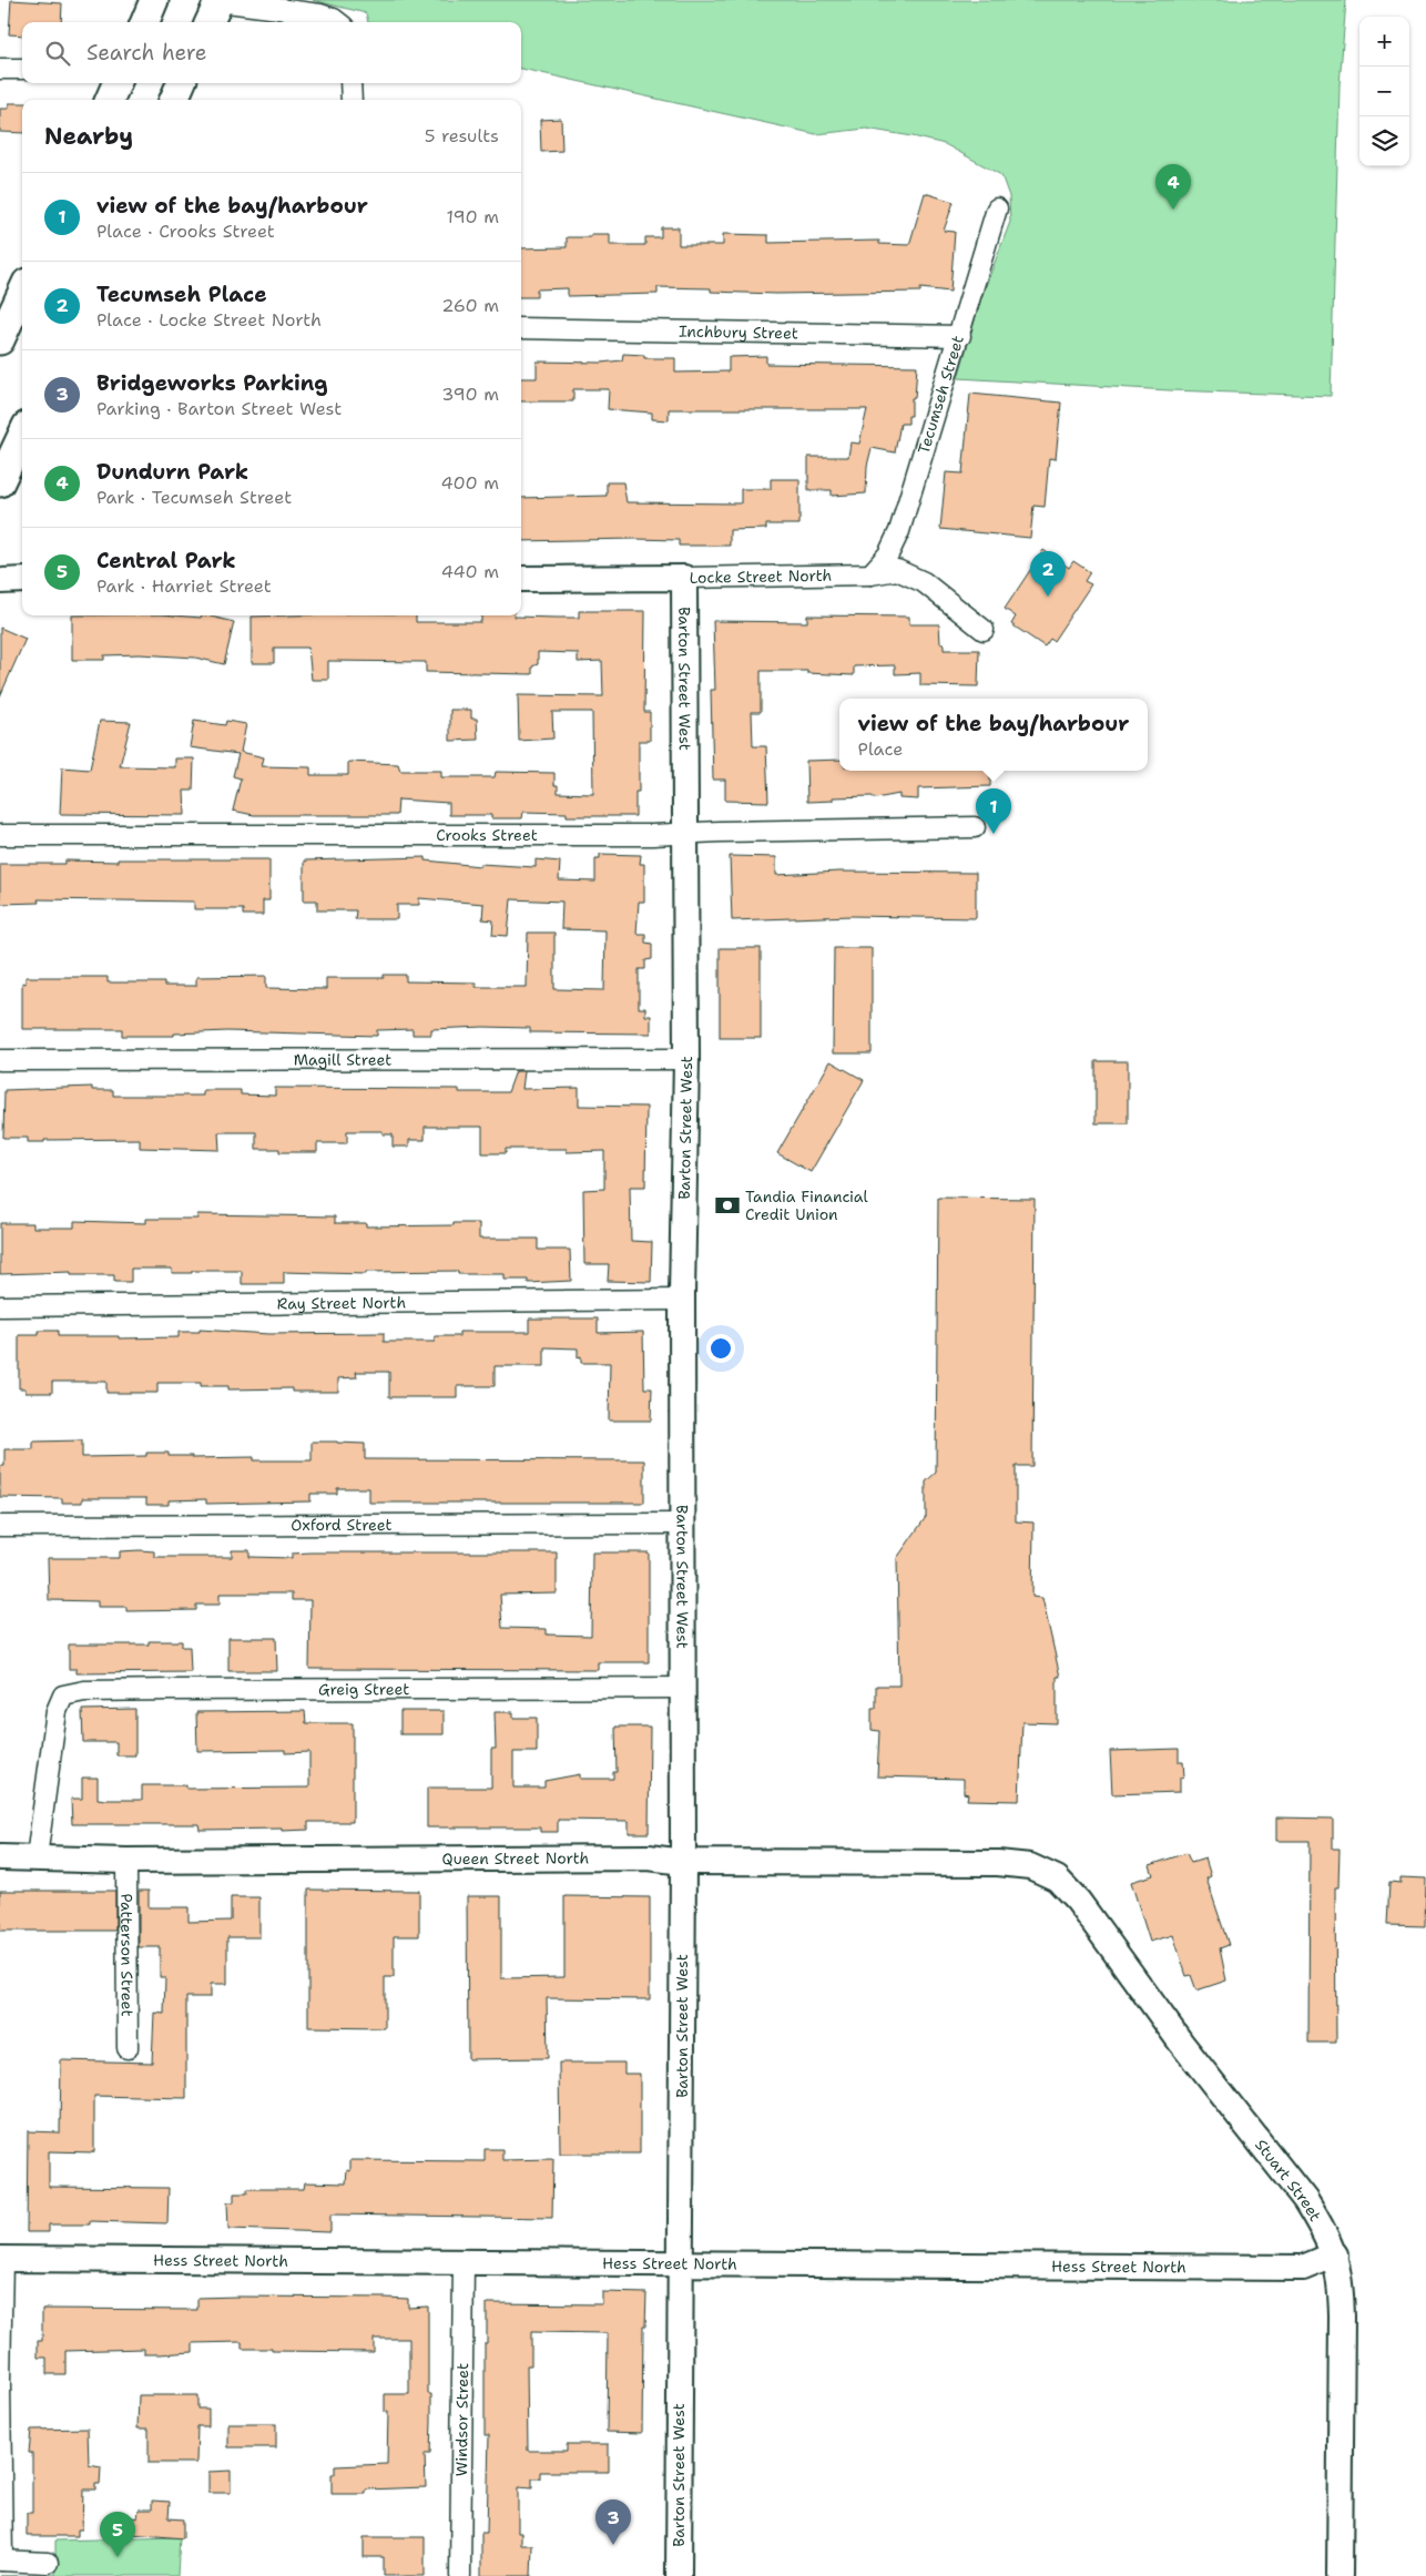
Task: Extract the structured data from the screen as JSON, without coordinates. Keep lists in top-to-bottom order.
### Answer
{
  "streets": {
    "street": [
      "Inchbury Street",
      "Tecumseh Street",
      "Locke Street North",
      "Barton Street West",
      "Crooks Street",
      "Magill Street",
      "Ray Street North",
      "Oxford Street",
      "Greig Street",
      "Queen Street North",
      "Patterson Street",
      "Stuart Street",
      "Hess Street North",
      "Windsor Street"
    ]
  },
  "crossings": [
    ["Inchbury Street", "Tecumseh Street"],
    ["Tecumseh Street", "Locke Street North"],
    ["Locke Street North", "Barton Street West"],
    ["Barton Street West", "Crooks Street"],
    ["Barton Street West", "Magill Street"],
    ["Barton Street West", "Ray Street North"],
    ["Barton Street West", "Oxford Street"],
    ["Barton Street West", "Greig Street"],
    ["Barton Street West", "Queen Street North"],
    ["Barton Street West", "Hess Street North"],
    ["Greig Street", "Queen Street North"],
    ["Queen Street North", "Patterson Street"],
    ["Queen Street North", "Stuart Street"],
    ["Stuart Street", "Hess Street North"],
    ["Hess Street North", "Windsor Street"]
  ],
  "places": {
    "bank": ["Tandia Financial Credit Union"]
  },
  "page": {
    "map_buttons": ["+", "−"],
    "search": "Search here",
    "heading": ["Nearby", "5 results"],
    "pins": [
      "4",
      "2",
      "1",
      "3",
      "5"
    ],
    "list": [
      {
        "mark": "1",
        "name": "view of the bay/harbour",
        "note": "Place · Crooks Street",
        "value": "190 m"
      },
      {
        "mark": "2",
        "name": "Tecumseh Place",
        "note": "Place · Locke Street North",
        "value": "260 m"
      },
      {
        "mark": "3",
        "name": "Bridgeworks Parking",
        "note": "Parking · Barton Street West",
        "value": "390 m"
      },
      {
        "mark": "4",
        "name": "Dundurn Park",
        "note": "Park · Tecumseh Street",
        "value": "400 m"
      },
      {
        "mark": "5",
        "name": "Central Park",
        "note": "Park · Harriet Street",
        "value": "440 m"
      }
    ],
    "popup": ["view of the bay/harbour", "Place"]
  }
}
